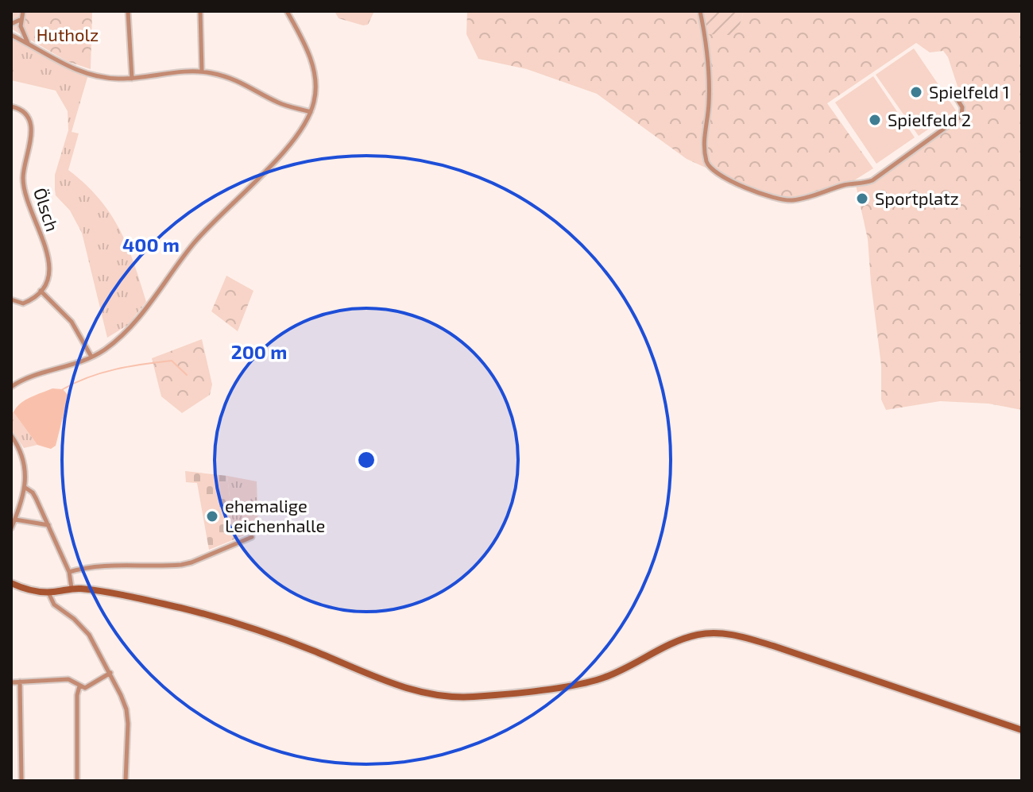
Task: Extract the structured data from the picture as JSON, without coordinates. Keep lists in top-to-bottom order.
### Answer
{
  "streets": {
    "street": ["Ölsch"]
  },
  "parks": ["Hutholz"],
  "places": [
    "Spielfeld 1",
    "Spielfeld 2",
    "Sportplatz",
    "ehemalige Leichenhalle"
  ],
  "rings": ["400 m", "200 m"]
}
